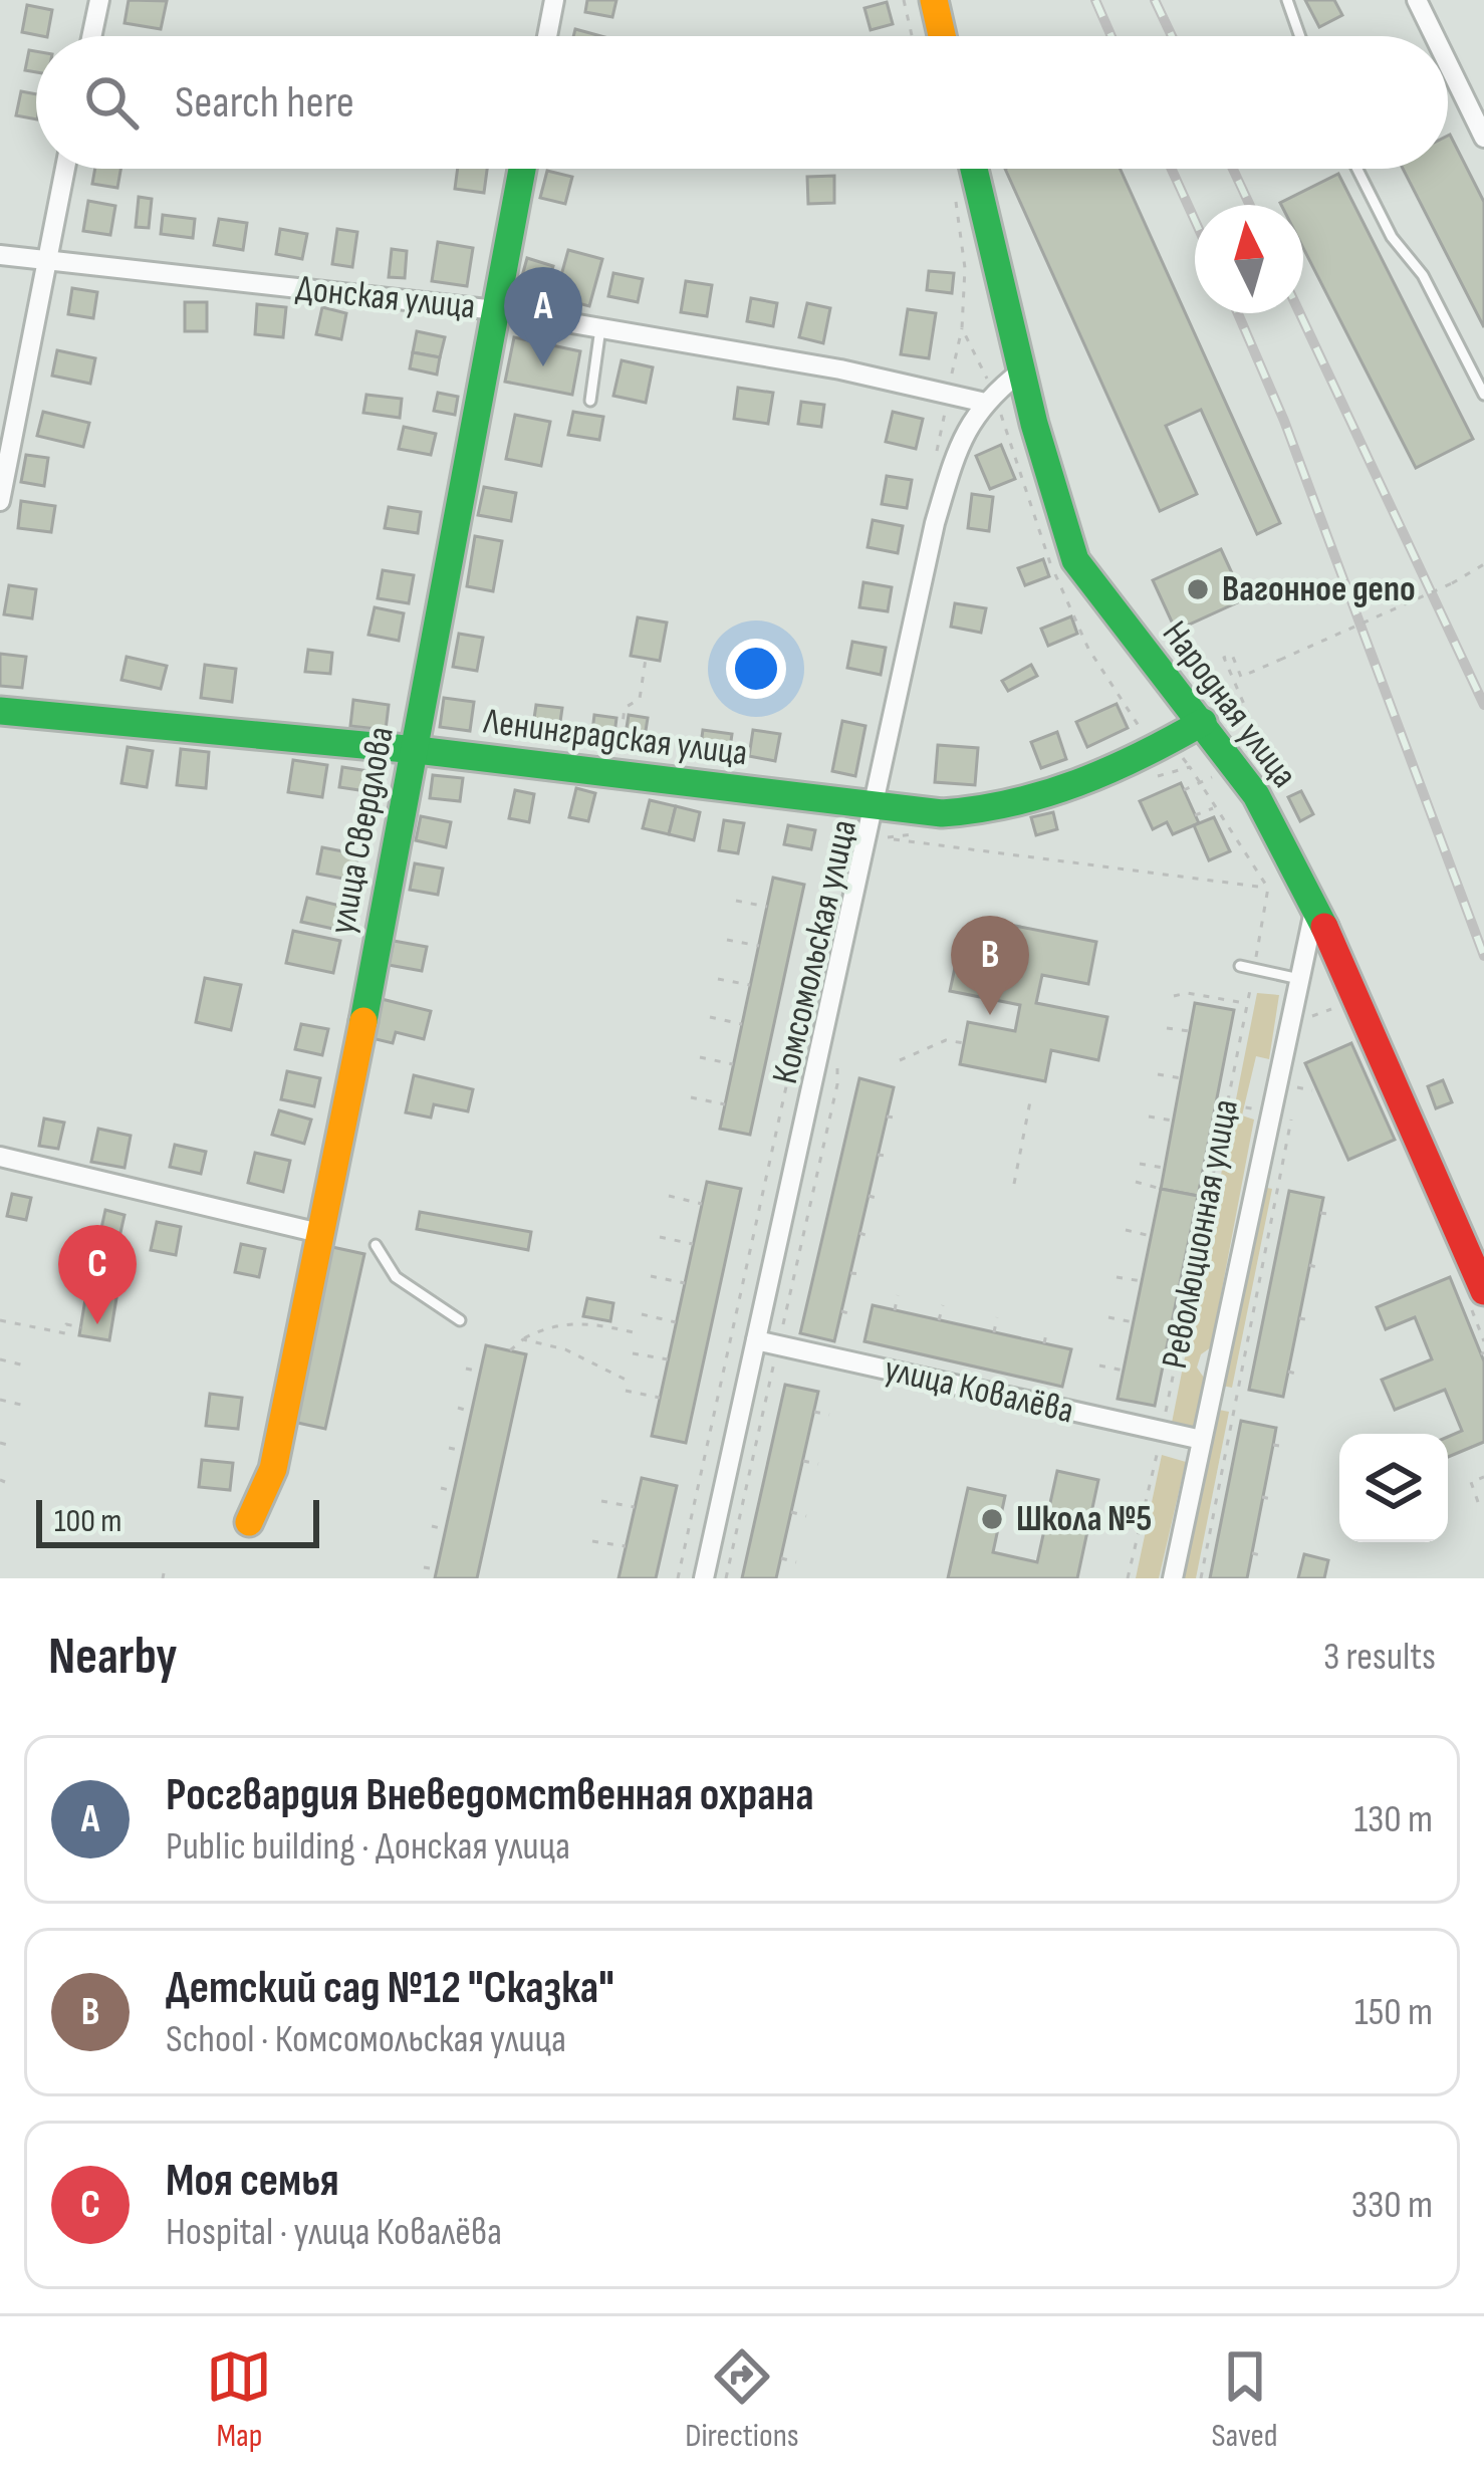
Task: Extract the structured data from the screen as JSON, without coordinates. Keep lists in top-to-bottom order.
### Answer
{
  "streets": {
    "street": [
      "Донская улица",
      "Народная улица",
      "Ленинградская улица",
      "улица Свердлова",
      "Комсомольская улица",
      "Революционная улица",
      "улица Ковалёва"
    ]
  },
  "crossings": [
    ["Донская улица", "улица Свердлова"],
    ["Донская улица", "Комсомольская улица"],
    ["Народная улица", "Ленинградская улица"],
    ["Народная улица", "Комсомольская улица"],
    ["Народная улица", "Революционная улица"],
    ["Ленинградская улица", "улица Свердлова"],
    ["Ленинградская улица", "Комсомольская улица"],
    ["Комсомольская улица", "улица Ковалёва"],
    ["Революционная улица", "улица Ковалёва"]
  ],
  "places": ["Вагонное депо", "Школа №5"],
  "scale_bar": "100 m",
  "north": "top",
  "page": {
    "search": "Search here",
    "pins": ["A", "B", "C"],
    "scale": "100 m",
    "heading": ["Nearby", "3 results"],
    "list": [
      {
        "mark": "A",
        "name": "Росгвардия Вневедомственная охрана",
        "note": "Public building · Донская улица",
        "value": "130 m"
      },
      {
        "mark": "B",
        "name": "Детский сад №12 \"Сказка\"",
        "note": "School · Комсомольская улица",
        "value": "150 m"
      },
      {
        "mark": "C",
        "name": "Моя семья",
        "note": "Hospital · улица Ковалёва",
        "value": "330 m"
      }
    ],
    "nav": ["Map", "Directions", "Saved"]
  }
}
